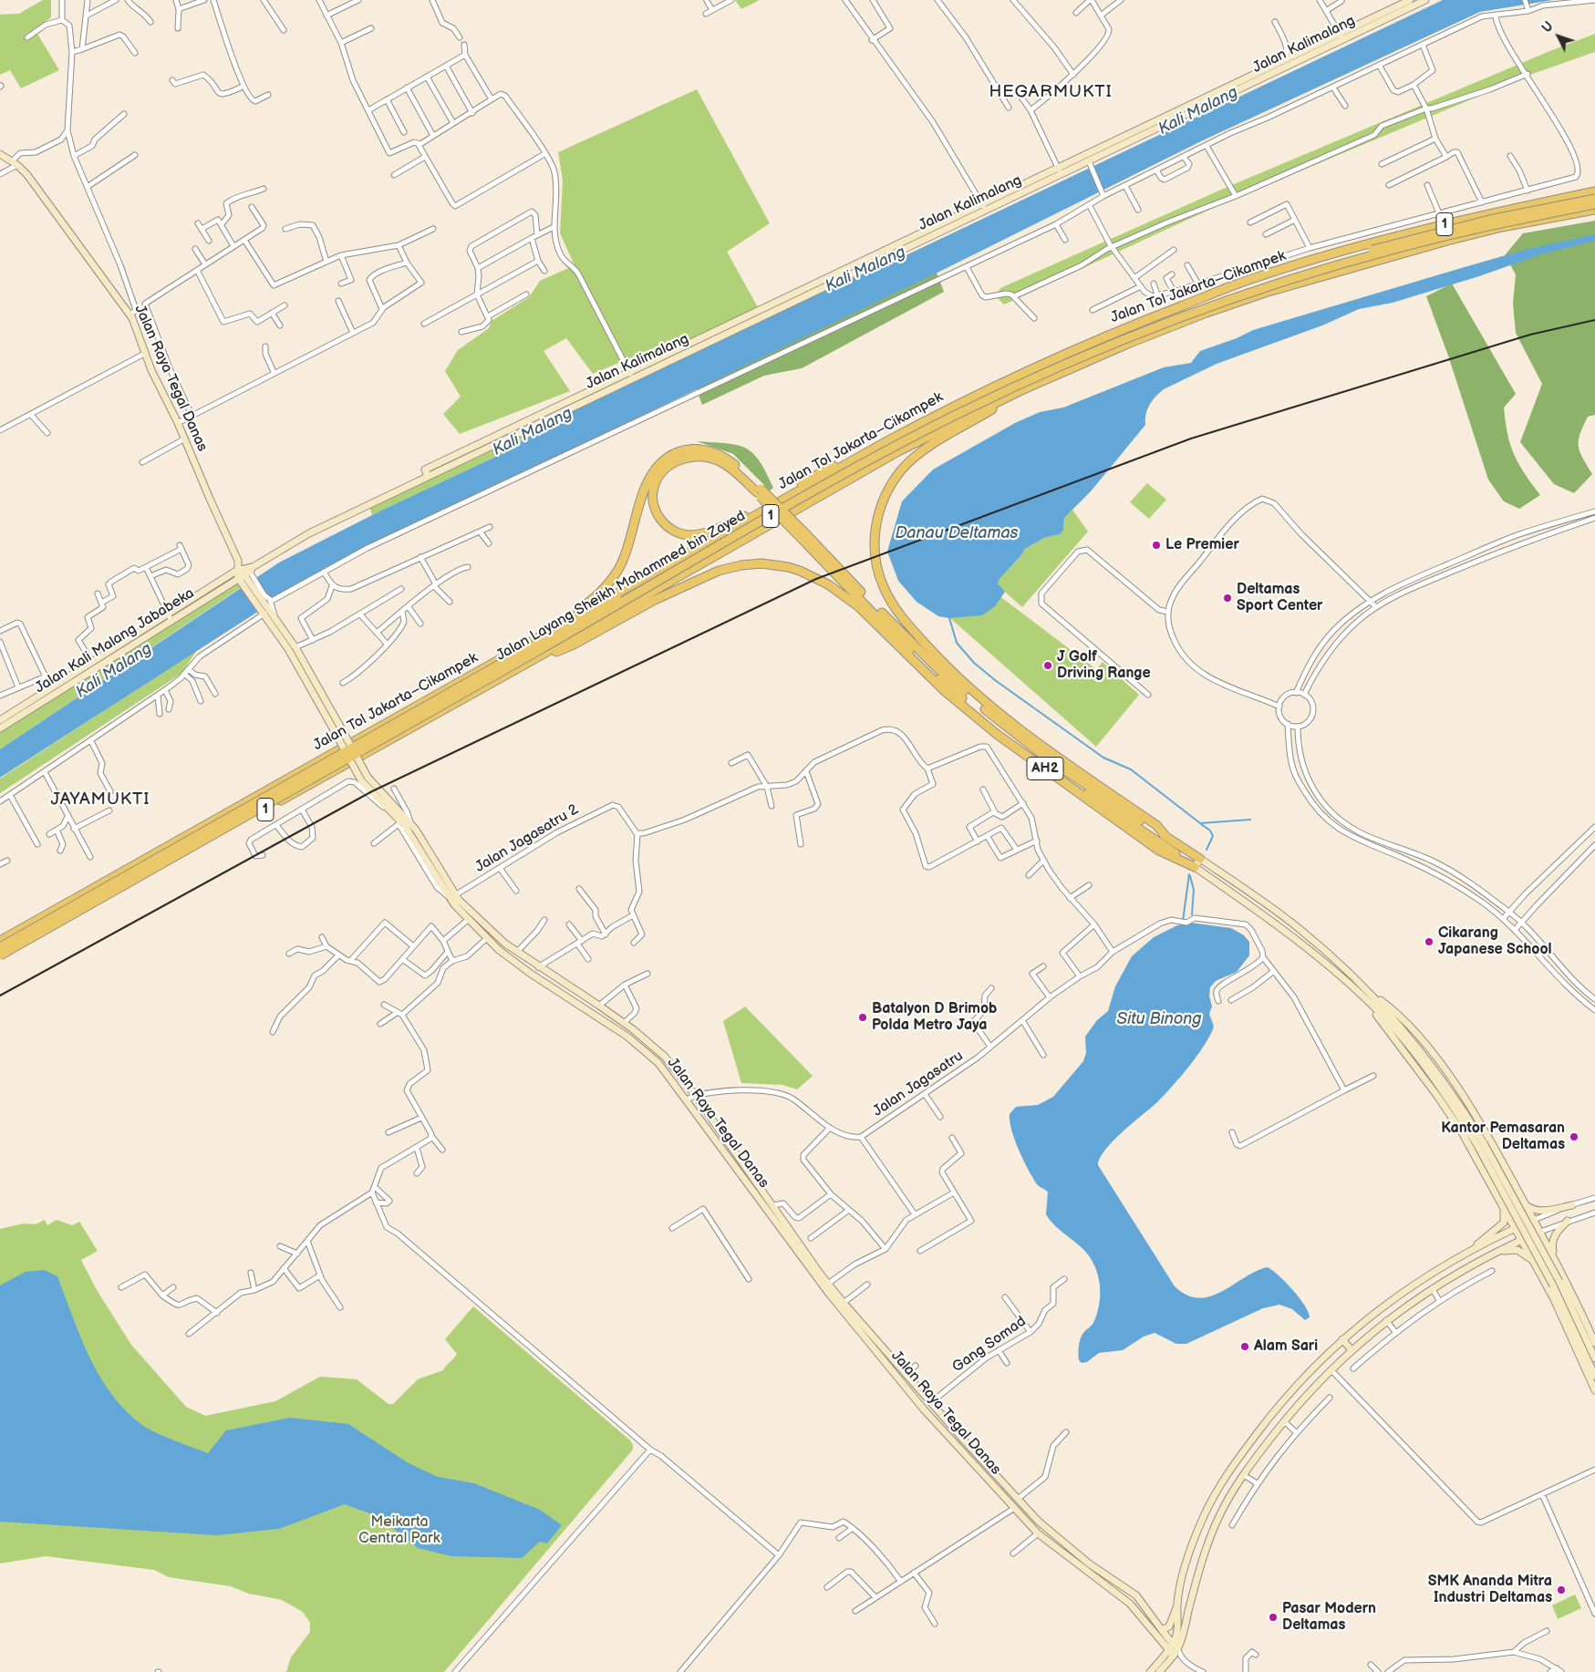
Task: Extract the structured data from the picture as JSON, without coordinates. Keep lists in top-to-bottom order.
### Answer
{
  "streets": {
    "highway": [
      "1",
      "Jalan Tol Jakarta–Cikampek",
      "Jalan Layang Sheikh Mohammed bin Zayed",
      "AH2"
    ],
    "main road": ["Jalan Kalimalang", "Jalan Raya Tegal Danas", "Jalan Kali Malang Jababeka"],
    "street": ["Jalan Jagasatru 2", "Jalan Jagasatru", "Gang Somad"]
  },
  "crossings": [
    ["Jalan Kalimalang", "Jalan Raya Tegal Danas"],
    ["Jalan Kalimalang", "Jalan Kali Malang Jababeka"],
    ["Jalan Tol Jakarta–Cikampek", "Jalan Layang Sheikh Mohammed bin Zayed"],
    ["Jalan Raya Tegal Danas", "Jalan Kali Malang Jababeka"],
    ["Jalan Raya Tegal Danas", "Jalan Jagasatru 2"],
    ["Jalan Raya Tegal Danas", "Gang Somad"]
  ],
  "districts": ["HEGARMUKTI", "JAYAMUKTI"],
  "water": ["Kali Malang", "Danau Deltamas", "Situ Binong"],
  "parks": ["Meikarta Central Park"],
  "places": [
    "Le Premier",
    "Deltamas Sport Center",
    "J Golf Driving Range",
    "Cikarang Japanese School",
    "Batalyon D Brimob Polda Metro Jaya",
    "Kantor Pemasaran Deltamas",
    "Alam Sari",
    "SMK Ananda Mitra Industri Deltamas",
    "Pasar Modern Deltamas"
  ],
  "north": "top left"
}
